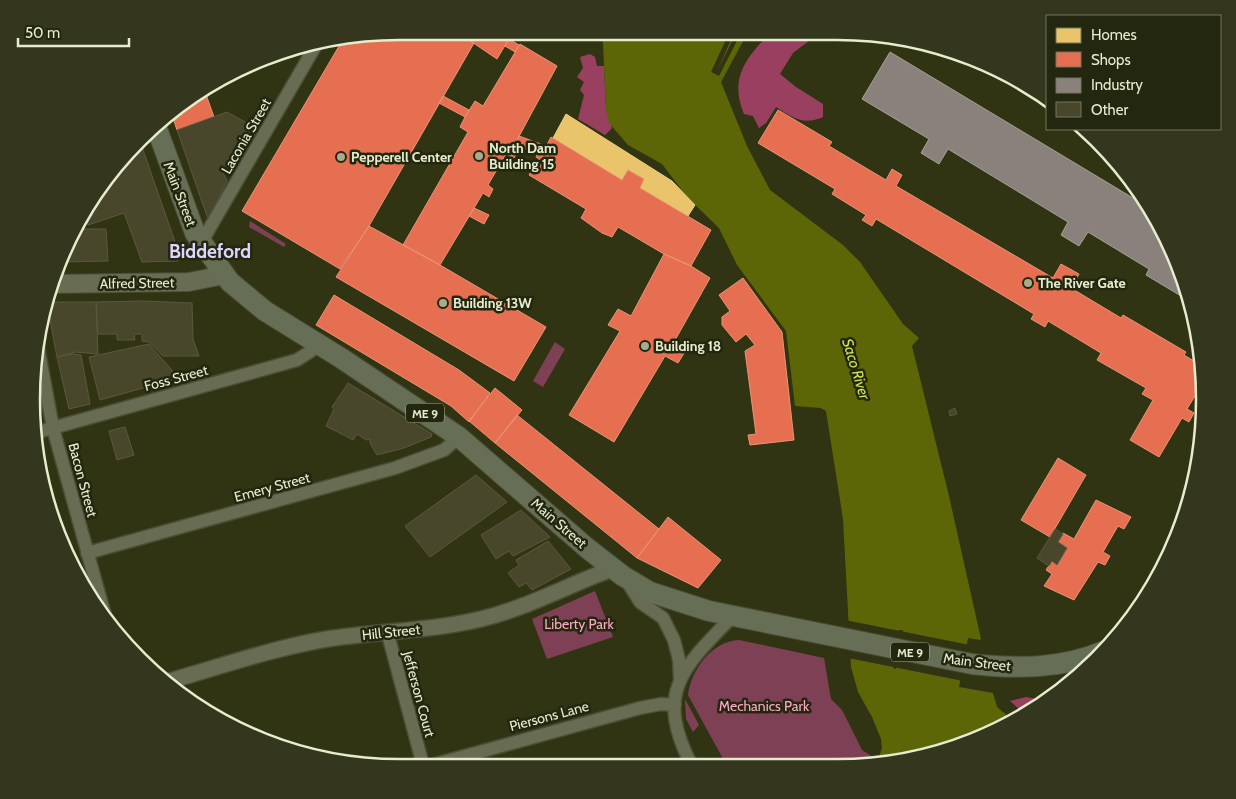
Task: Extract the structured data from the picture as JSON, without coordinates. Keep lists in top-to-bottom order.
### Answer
{
  "streets": {
    "main road": ["Main Street", "Alfred Street", "ME 9"],
    "street": [
      "Laconia Street",
      "Foss Street",
      "Bacon Street",
      "Emery Street",
      "Hill Street",
      "Jefferson Court",
      "Piersons Lane"
    ]
  },
  "crossings": [
    ["Laconia Street", "Main Street"],
    ["Main Street", "Alfred Street"],
    ["Main Street", "Foss Street"],
    ["Main Street", "Emery Street"],
    ["Main Street", "Hill Street"],
    ["Foss Street", "Bacon Street"],
    ["Bacon Street", "Emery Street"],
    ["Hill Street", "Jefferson Court"]
  ],
  "districts": ["Biddeford"],
  "water": ["Saco River"],
  "parks": ["Liberty Park", "Mechanics Park"],
  "places": [
    "North Dam Building 15",
    "Pepperell Center",
    "The River Gate",
    "Building 13W",
    "Building 18"
  ],
  "legend": [
    "Homes",
    "Shops",
    "Industry",
    "Other"
  ],
  "scale_bar": "50 m"
}
